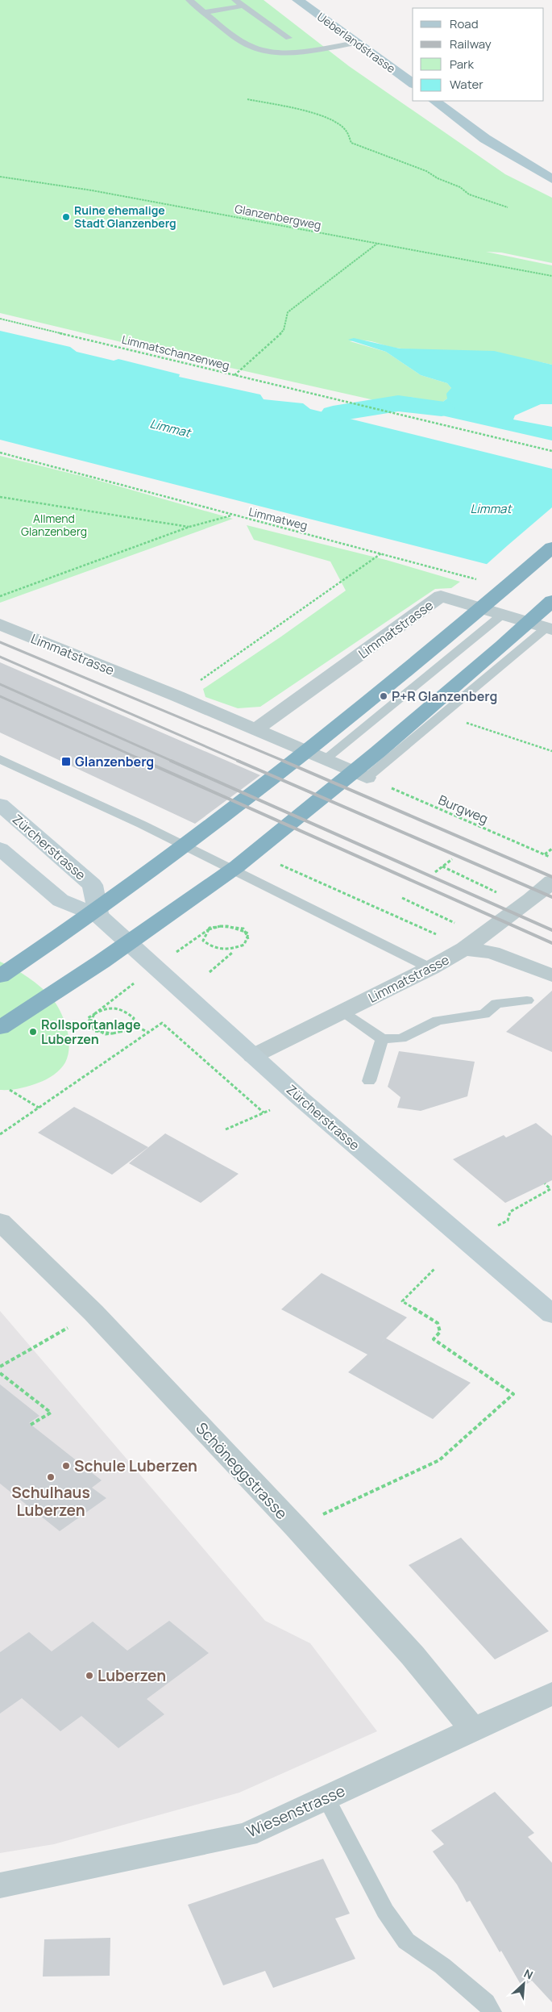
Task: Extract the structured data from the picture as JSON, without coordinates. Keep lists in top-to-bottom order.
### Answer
{
  "streets": {
    "main road": ["Ueberlandstrasse", "Zürcherstrasse"],
    "street": ["Limmatstrasse", "Schöneggstrasse", "Wiesenstrasse"],
    "path": [
      "Glanzenbergweg",
      "Limmatschanzenweg",
      "Limmatweg",
      "Burgweg"
    ]
  },
  "crossings": [
    ["Limmatstrasse", "Burgweg"],
    ["Limmatstrasse", "Zürcherstrasse"],
    ["Schöneggstrasse", "Wiesenstrasse"]
  ],
  "water": ["Limmat"],
  "parks": ["Allmend Glanzenberg"],
  "places": {
    "other": [
      "Ruine ehemalige Stadt Glanzenberg",
      "P+R Glanzenberg",
      "Rollsportanlage Luberzen",
      "Schule Luberzen",
      "Schulhaus Luberzen",
      "Luberzen"
    ],
    "transit": ["Glanzenberg"]
  },
  "legend": [
    "Road",
    "Railway",
    "Park",
    "Water"
  ],
  "north": "top right"
}
